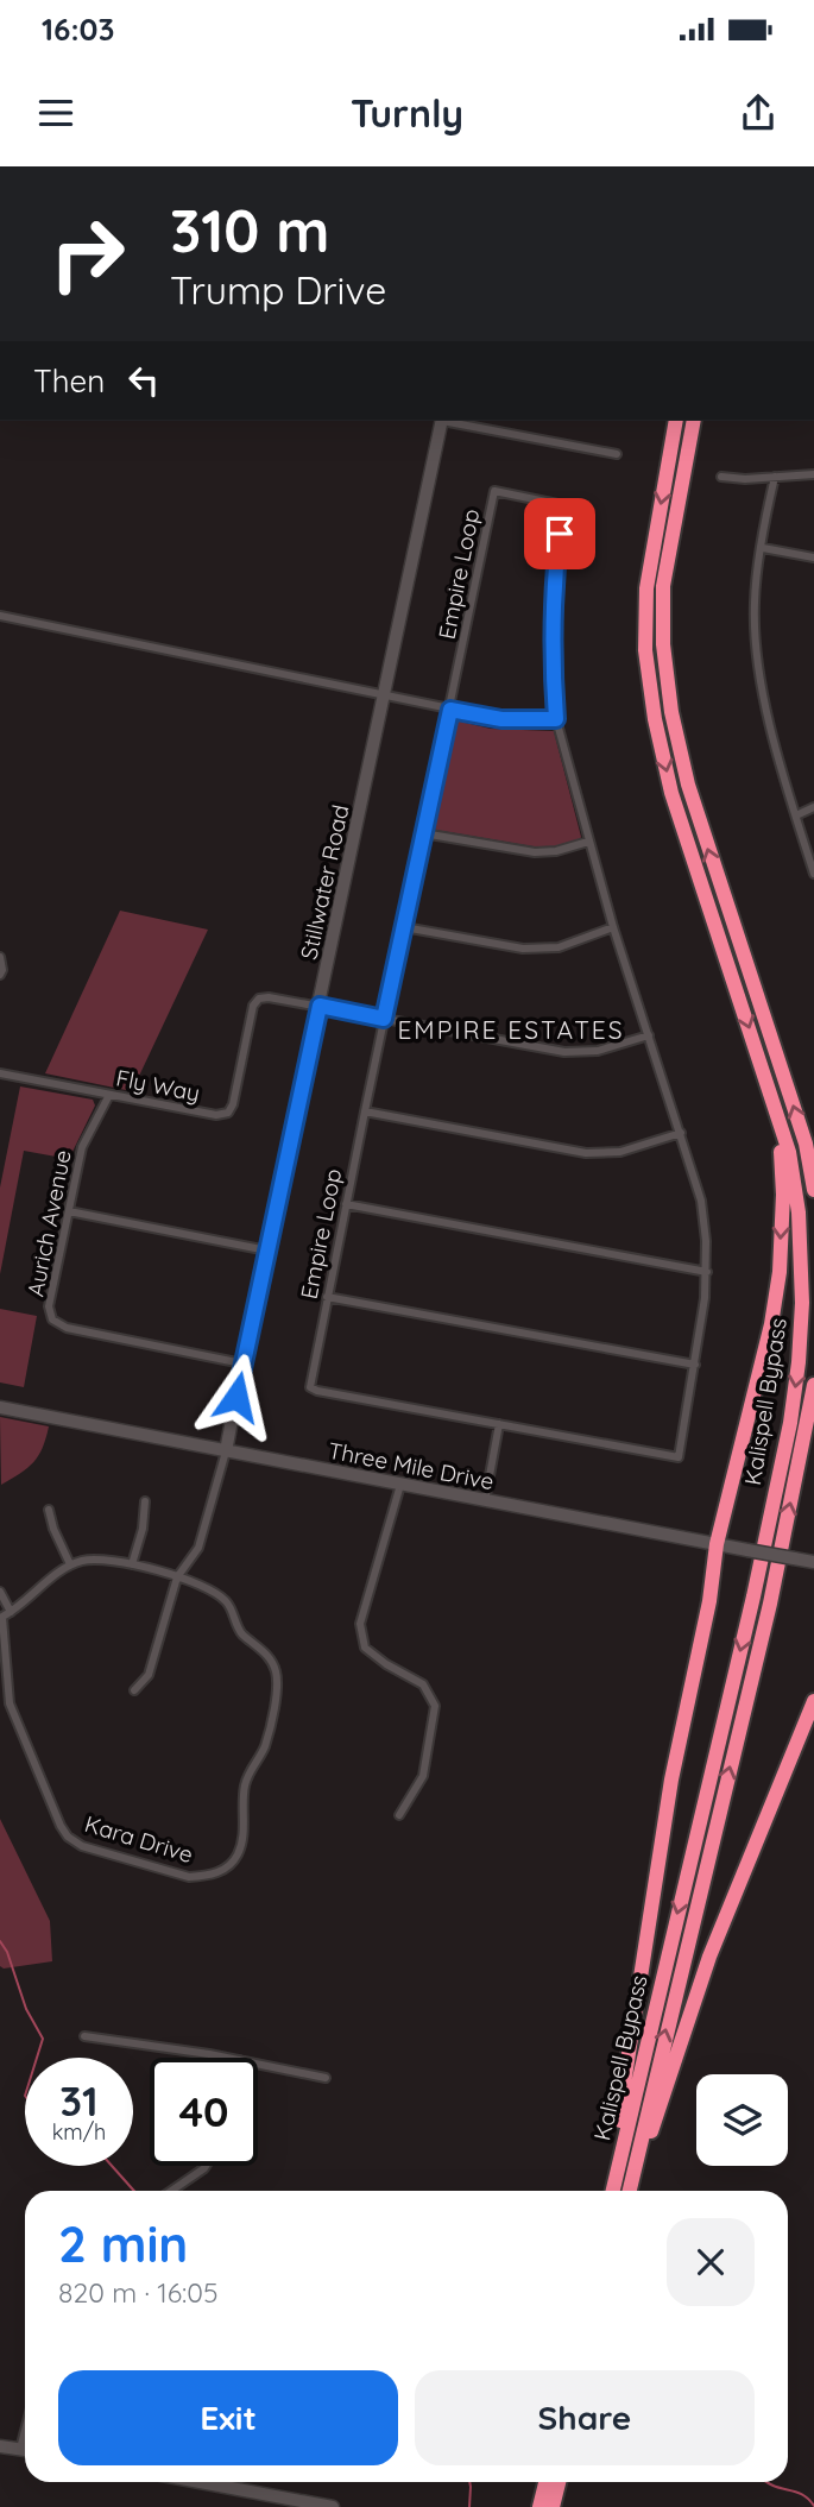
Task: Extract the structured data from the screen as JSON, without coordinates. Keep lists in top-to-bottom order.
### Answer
{
  "streets": {
    "highway": ["Kalispell Bypass"],
    "street": [
      "Empire Loop",
      "Stillwater Road",
      "Fly Way",
      "Aurich Avenue",
      "Three Mile Drive",
      "Kara Drive"
    ]
  },
  "crossings": [
    ["Stillwater Road", "Fly Way"],
    ["Stillwater Road", "Aurich Avenue"],
    ["Stillwater Road", "Three Mile Drive"],
    ["Fly Way", "Aurich Avenue"]
  ],
  "districts": ["EMPIRE ESTATES"],
  "page": {
    "status": "16:03",
    "header": "Turnly",
    "turn": ["310 m", "Trump Drive"],
    "then": "Then",
    "speed": "31 km/h",
    "limit": "40",
    "heading": ["2 min", "820 m · 16:05"],
    "buttons": ["Exit", "Share"]
  }
}
